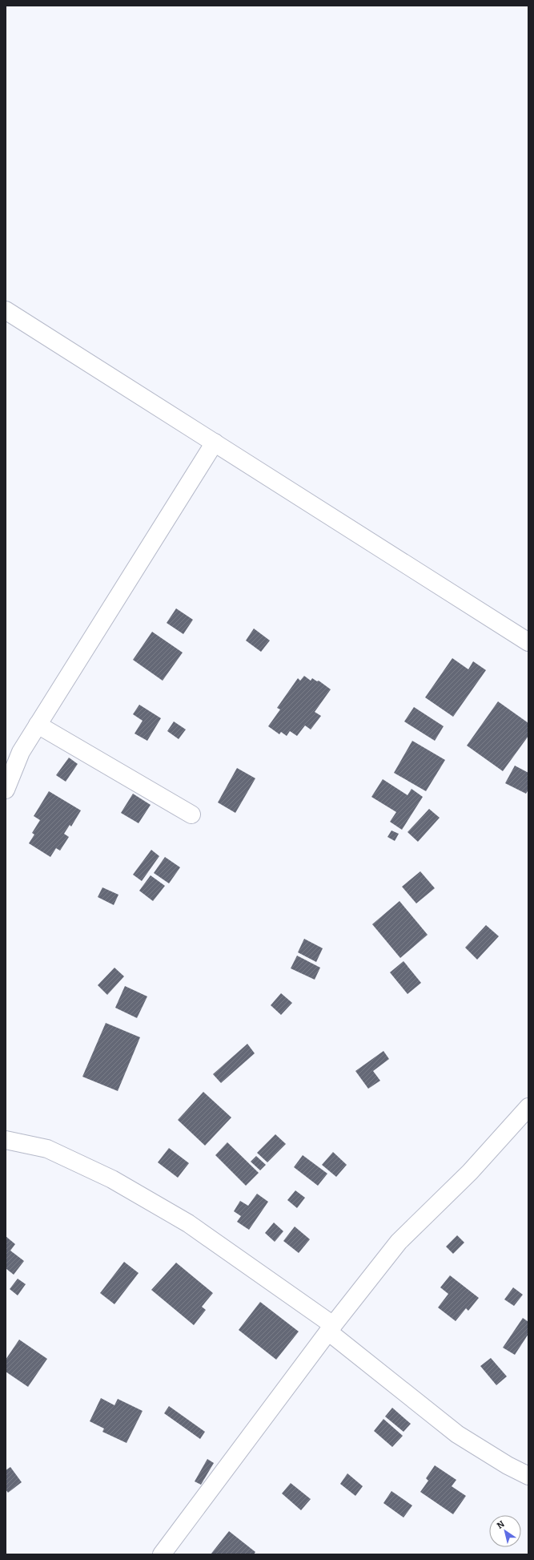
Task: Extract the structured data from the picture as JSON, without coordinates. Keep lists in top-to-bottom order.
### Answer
{
  "north": "top left"
}
